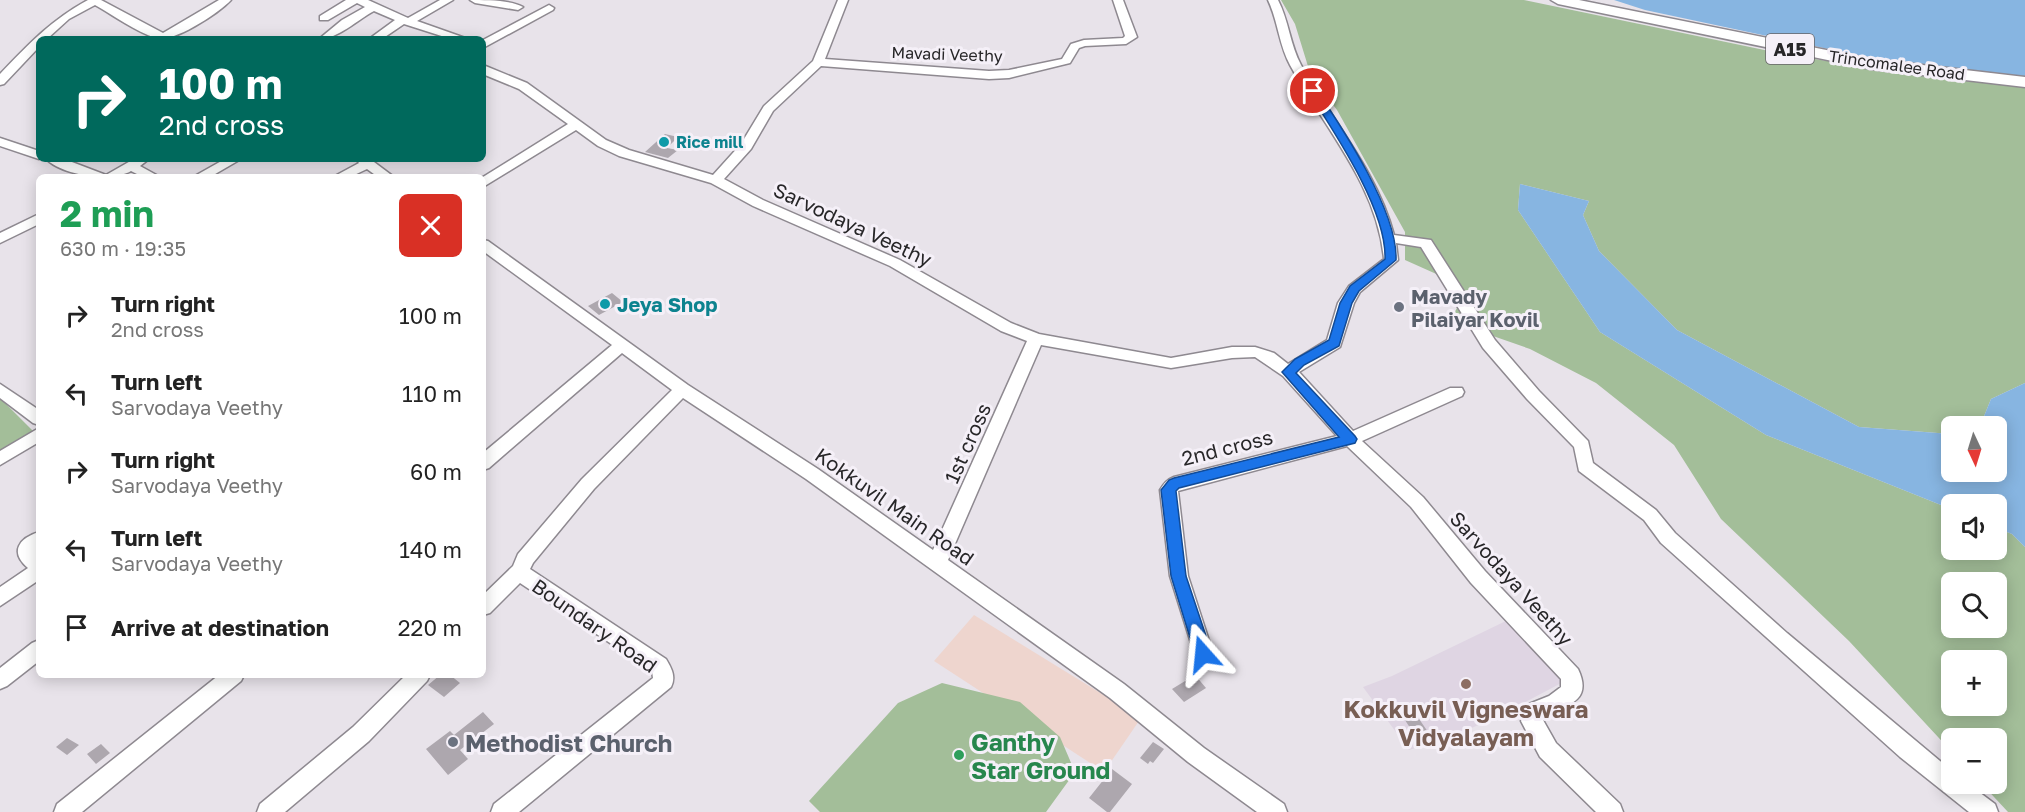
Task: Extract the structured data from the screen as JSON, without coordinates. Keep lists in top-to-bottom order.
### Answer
{
  "streets": {
    "highway": ["A15", "Trincomalee Road"],
    "street": [
      "Mavadi Veethy",
      "Sarvodaya Veethy",
      "1st cross",
      "2nd cross",
      "Kokkuvil Main Road",
      "Boundary Road"
    ]
  },
  "crossings": [
    ["Sarvodaya Veethy", "1st cross"],
    ["Sarvodaya Veethy", "2nd cross"],
    ["1st cross", "Kokkuvil Main Road"],
    ["Kokkuvil Main Road", "Boundary Road"]
  ],
  "places": [
    "Rice mill",
    "Jeya Shop",
    "Mavady Pilaiyar Kovil",
    "Kokkuvil Vigneswara Vidyalayam",
    "Methodist Church",
    "Ganthy Star Ground"
  ],
  "north": "bottom",
  "page": {
    "turn": ["100 m", "2nd cross"],
    "heading": ["2 min", "630 m · 19:35"],
    "list": [
      {
        "name": "Turn right",
        "note": "2nd cross",
        "value": "100 m"
      },
      {
        "name": "Turn left",
        "note": "Sarvodaya Veethy",
        "value": "110 m"
      },
      {
        "name": "Turn right",
        "note": "Sarvodaya Veethy",
        "value": "60 m"
      },
      {
        "name": "Turn left",
        "note": "Sarvodaya Veethy",
        "value": "140 m"
      },
      {
        "name": "Arrive at destination",
        "value": "220 m"
      }
    ],
    "map_buttons": ["+", "−"]
  }
}
